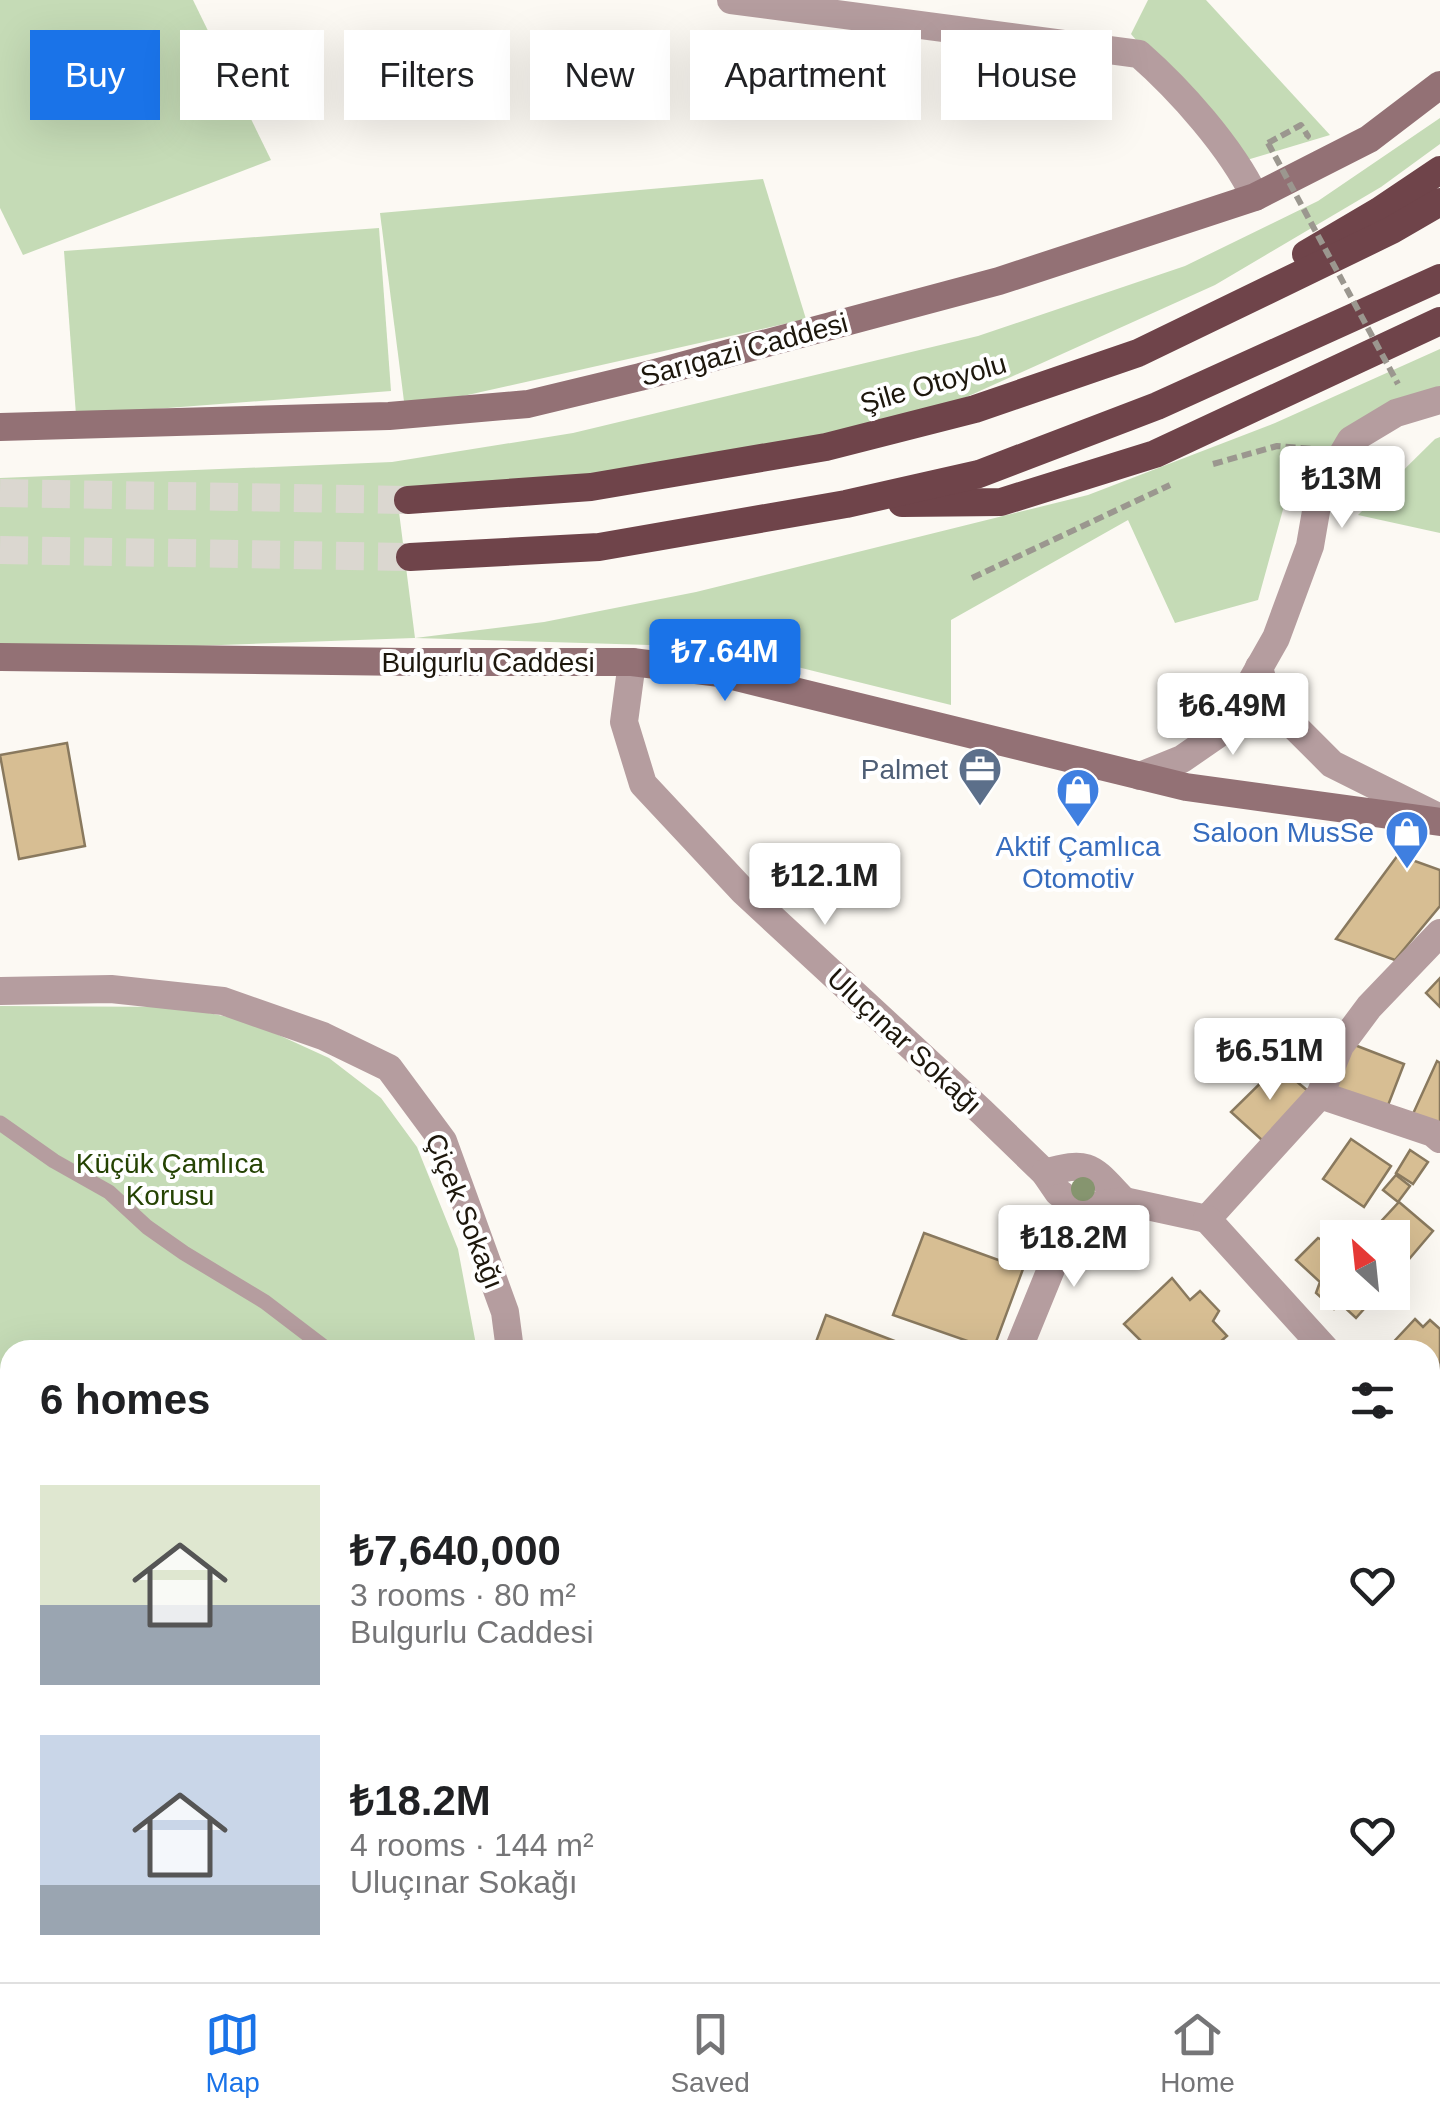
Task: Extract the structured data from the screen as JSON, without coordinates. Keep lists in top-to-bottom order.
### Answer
{
  "streets": {
    "highway": ["Şile Otoyolu"],
    "main road": ["Sarıgazi Caddesi", "Bulgurlu Caddesi"],
    "street": ["Uluçınar Sokağı", "Çiçek Sokağı"]
  },
  "crossings": [
    ["Bulgurlu Caddesi", "Uluçınar Sokağı"]
  ],
  "parks": ["Küçük Çamlıca Korusu"],
  "places": {
    "office": ["Palmet"],
    "shop": ["Aktif Çamlıca Otomotiv", "Saloon MusSe"]
  },
  "north": "top left",
  "page": {
    "chip": [
      "Buy",
      "Rent",
      "Filters",
      "New",
      "Apartment",
      "House"
    ],
    "price": [
      "₺13M",
      "₺7.64M",
      "₺6.49M",
      "₺12.1M",
      "₺6.51M",
      "₺18.2M"
    ],
    "heading": "6 homes",
    "list": [
      {
        "name": "₺7,640,000",
        "note": "3 rooms · 80 m² · Bulgurlu Caddesi"
      },
      {
        "name": "₺18.2M",
        "note": "4 rooms · 144 m² · Uluçınar Sokağı"
      }
    ],
    "tabs": ["Map", "Saved", "Home"]
  }
}
